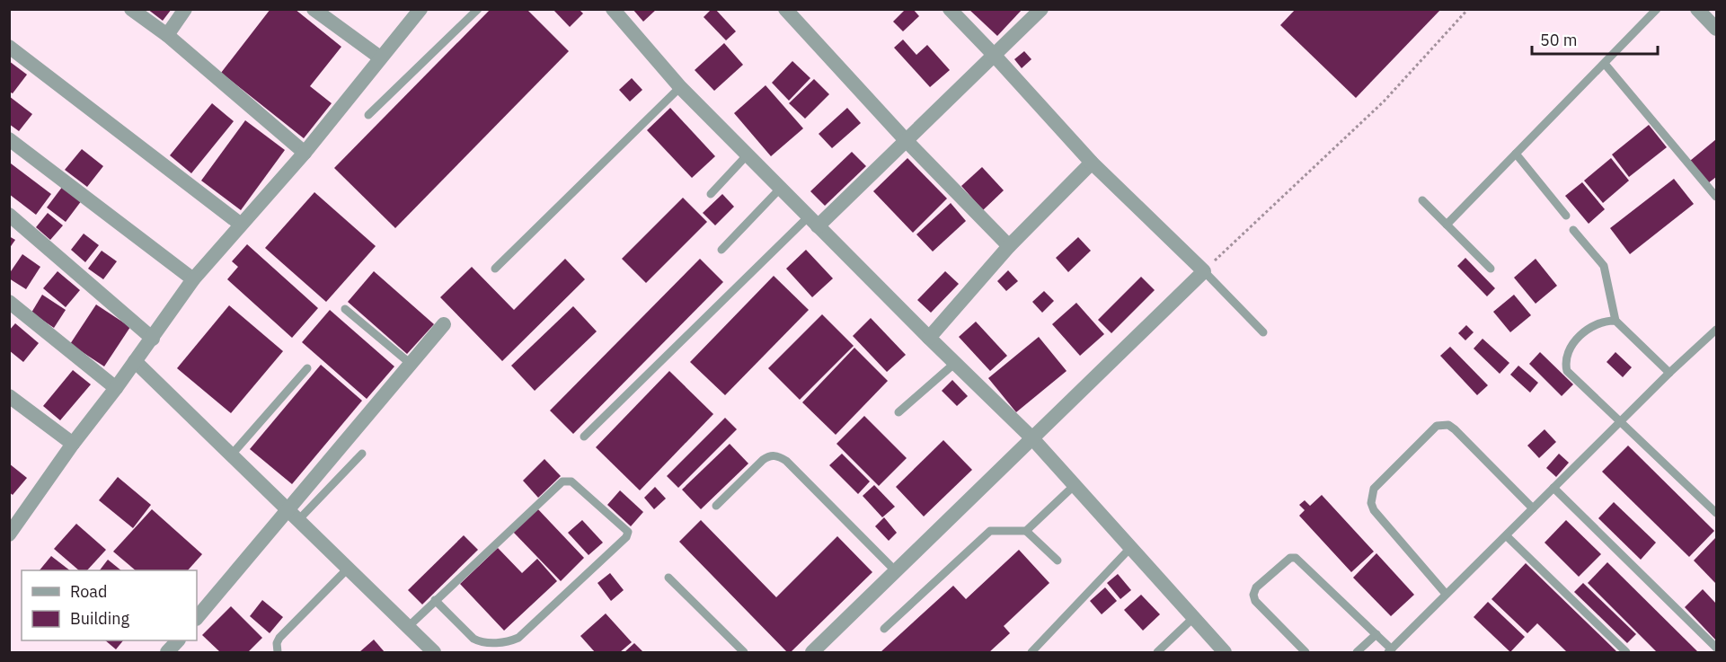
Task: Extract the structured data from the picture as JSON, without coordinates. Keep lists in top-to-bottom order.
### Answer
{
  "legend": ["Road", "Building"],
  "scale_bar": "50 m"
}
